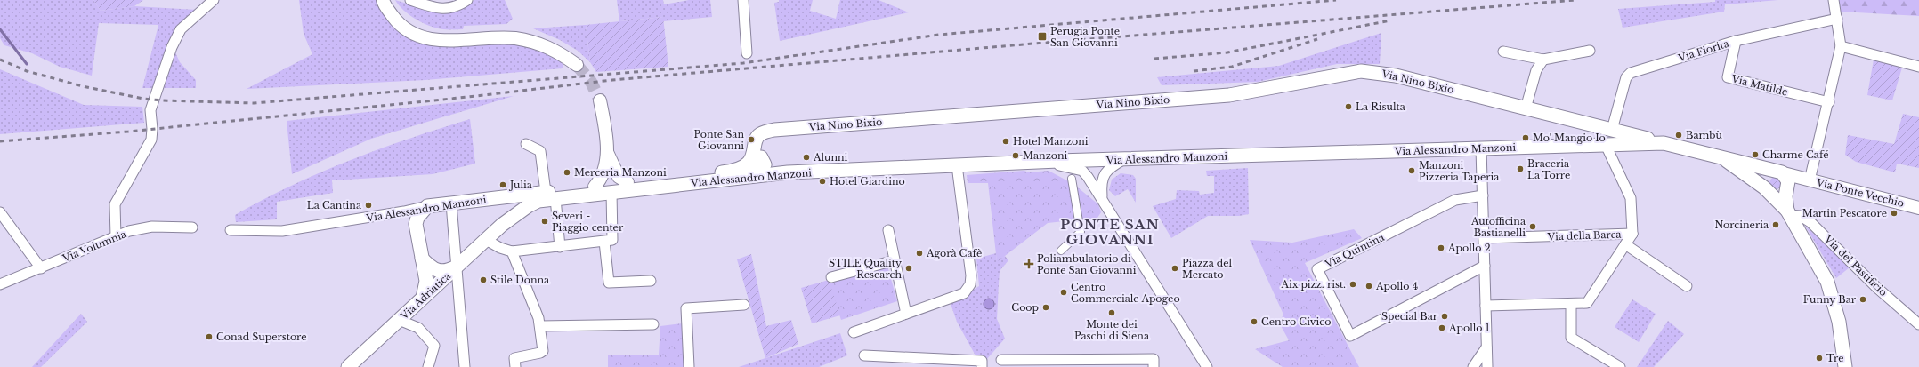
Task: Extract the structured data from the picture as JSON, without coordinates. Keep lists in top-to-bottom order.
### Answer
{
  "streets": {
    "main road": ["Via Nino Bixio", "Via Alessandro Manzoni", "Via Adriatica"],
    "street": [
      "Via Fiorita",
      "Via Matilde",
      "Via Ponte Vecchio",
      "Via della Barca",
      "Via Volumnia",
      "Via Quintina",
      "Via del Pastificio"
    ]
  },
  "crossings": [
    ["Via Fiorita", "Via Nino Bixio"],
    ["Via Fiorita", "Via Matilde"],
    ["Via Fiorita", "Via Alessandro Manzoni"],
    ["Via Fiorita", "Via della Barca"],
    ["Via Nino Bixio", "Via Alessandro Manzoni"],
    ["Via Nino Bixio", "Via della Barca"],
    ["Via Alessandro Manzoni", "Via della Barca"],
    ["Via Alessandro Manzoni", "Via Adriatica"]
  ],
  "districts": ["PONTE SAN GIOVANNI"],
  "places": {
    "transit": ["Perugia Ponte San Giovanni"],
    "other": [
      "La Risulta",
      "Bambù",
      "Mo' Mangio Io",
      "Ponte San Giovanni",
      "Hotel Manzoni",
      "Charme Café",
      "Manzoni",
      "Alunni",
      "Braceria La Torre",
      "Manzoni Pizzeria Taperia",
      "Merceria Manzoni",
      "Hotel Giardino",
      "Julia",
      "La Cantina",
      "Martin Pescatore",
      "Severi - Piaggio center",
      "Norcineria",
      "Autofficina Bastianelli",
      "Apollo 2",
      "Agorà Cafè",
      "STILE Quality Research",
      "Piazza del Mercato",
      "Stile Donna",
      "Aix pizz. rist.",
      "Apollo 4",
      "Centro Commerciale Apogeo",
      "Funny Bar",
      "Coop",
      "Monte dei Paschi di Siena",
      "Special Bar",
      "Centro Civico",
      "Apollo 1",
      "Conad Superstore",
      "Tre"
    ],
    "health": ["Poliambulatorio di Ponte San Giovanni"]
  }
}
